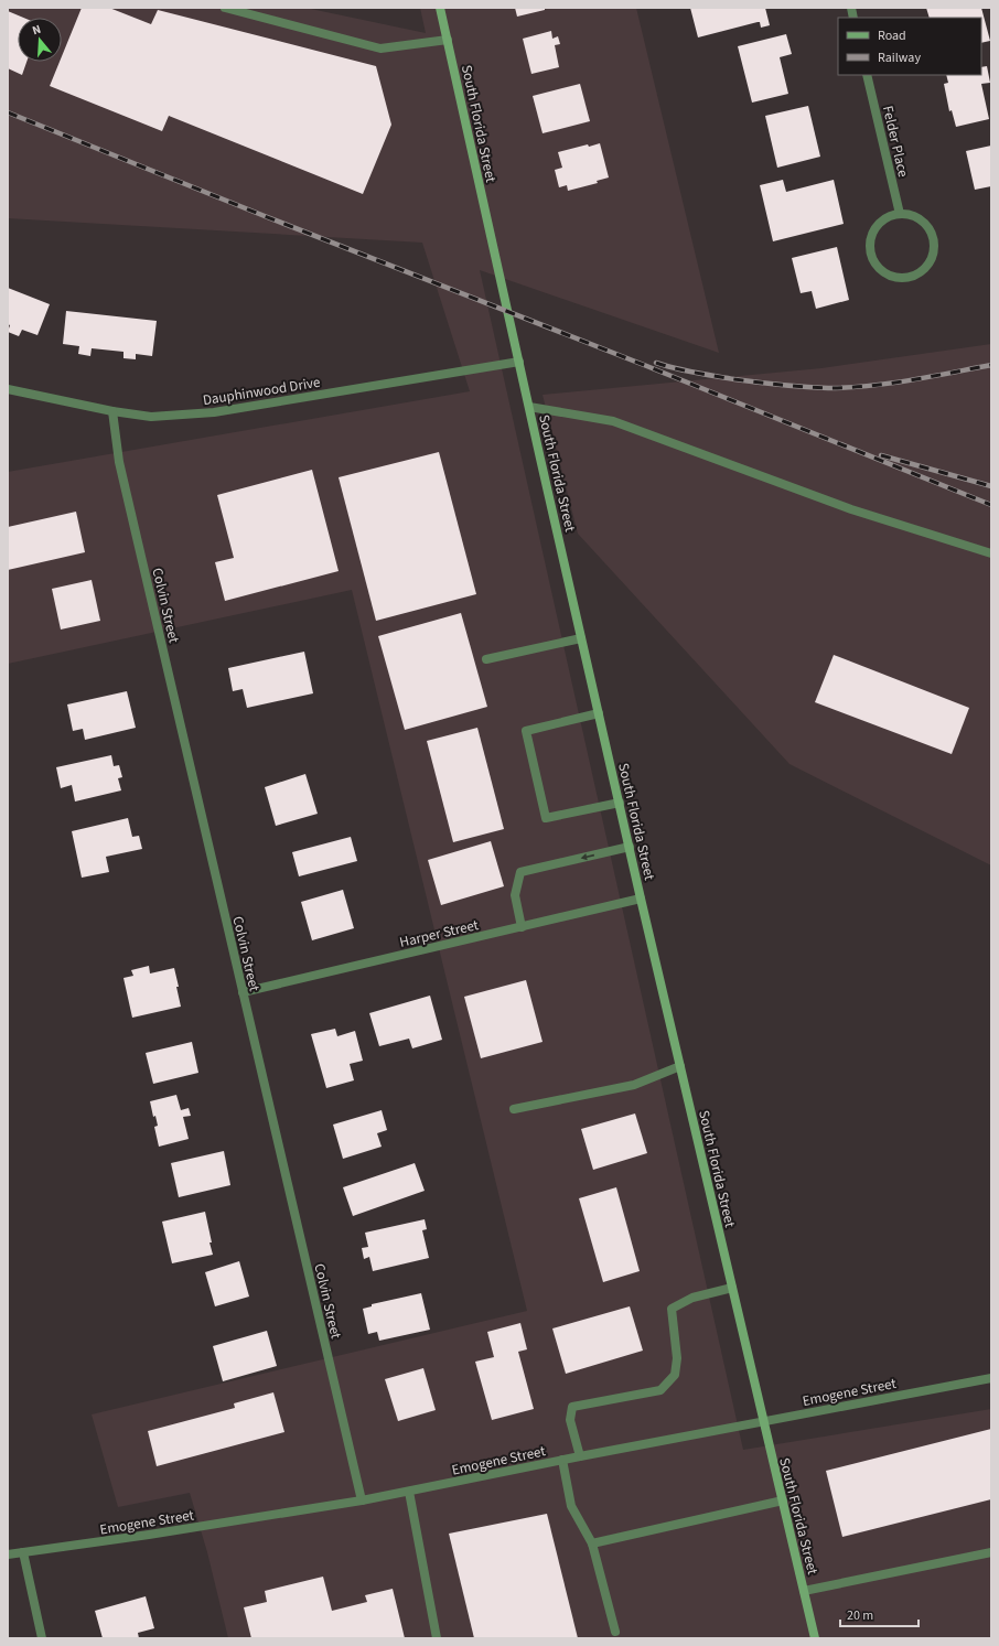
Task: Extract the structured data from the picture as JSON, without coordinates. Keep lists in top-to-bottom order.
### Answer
{
  "streets": {
    "street": [
      "South Florida Street",
      "Felder Place",
      "Dauphinwood Drive",
      "Colvin Street",
      "Harper Street",
      "Emogene Street"
    ]
  },
  "crossings": [
    ["South Florida Street", "Dauphinwood Drive"],
    ["South Florida Street", "Harper Street"],
    ["South Florida Street", "Emogene Street"],
    ["Dauphinwood Drive", "Colvin Street"],
    ["Colvin Street", "Harper Street"],
    ["Colvin Street", "Emogene Street"]
  ],
  "legend": ["Road", "Railway"],
  "scale_bar": "20 m",
  "north": "top"
}
